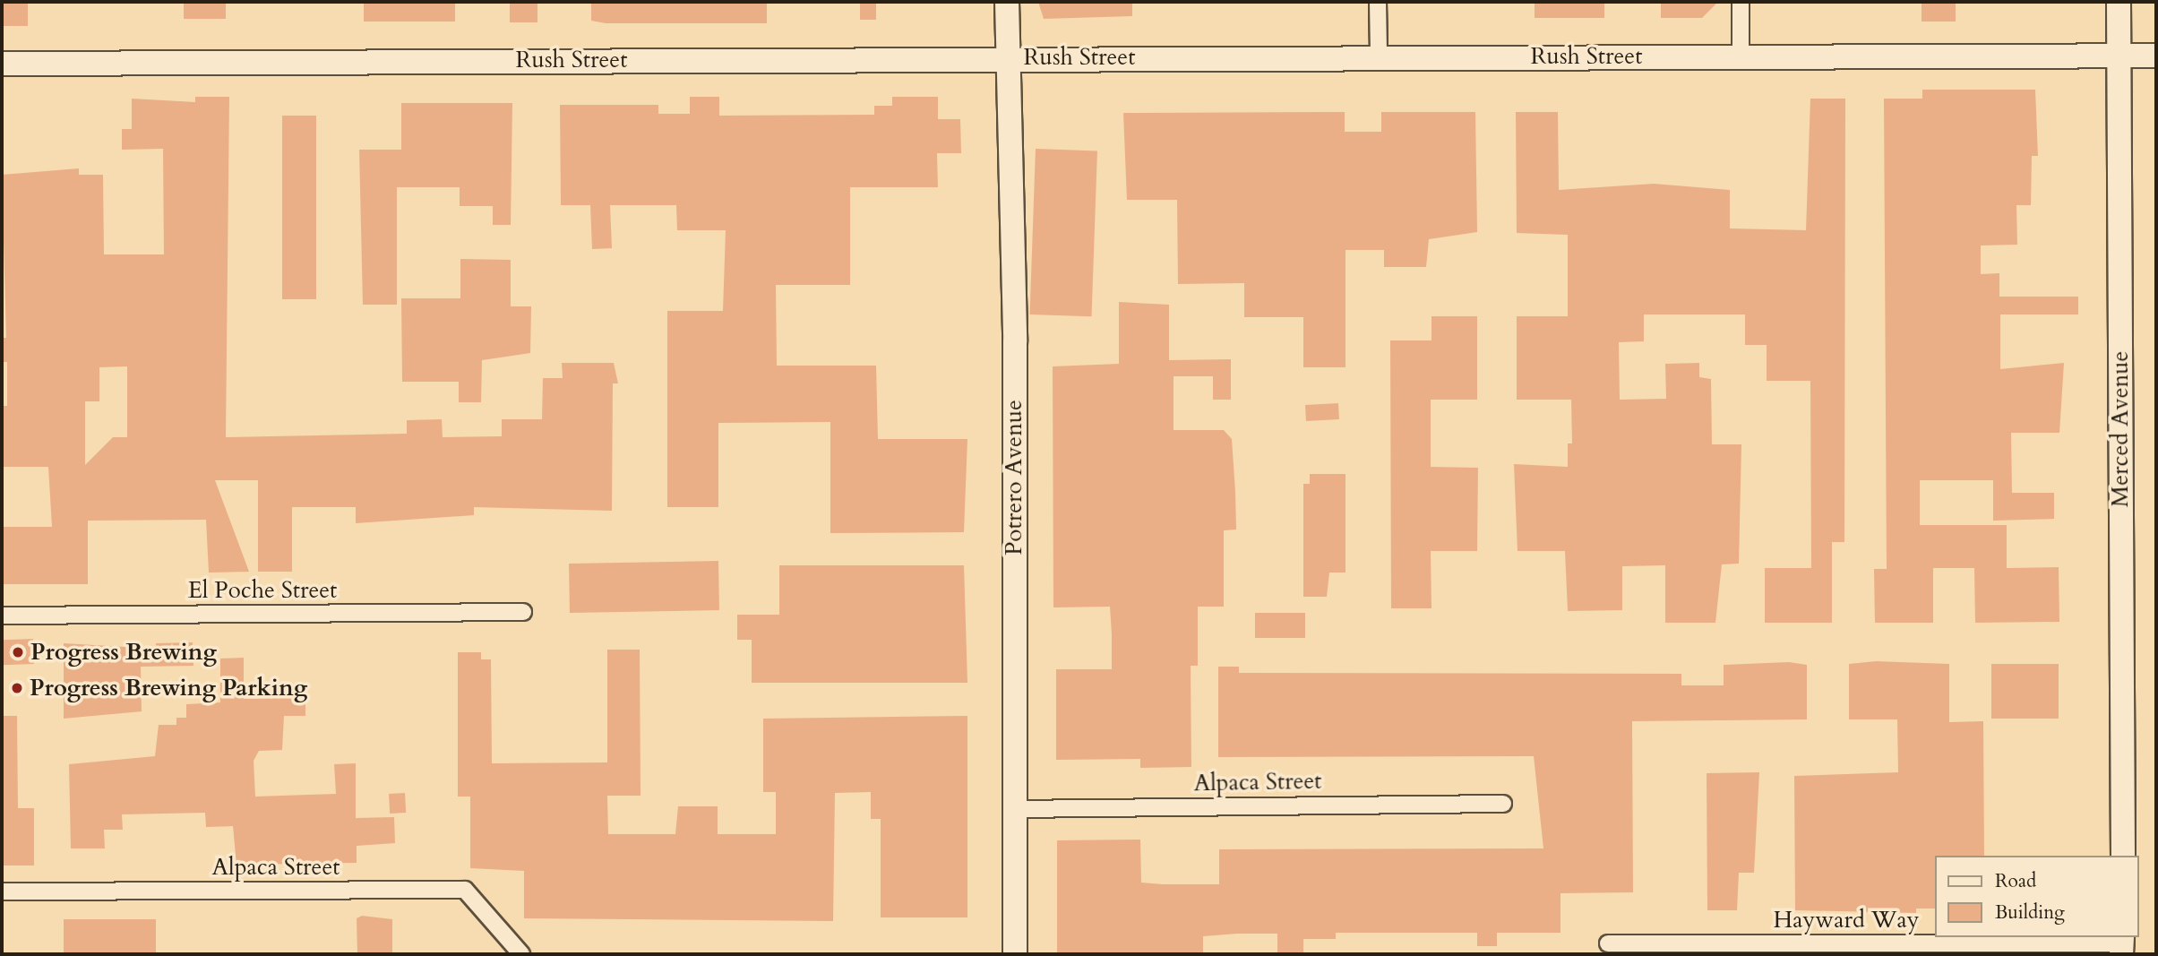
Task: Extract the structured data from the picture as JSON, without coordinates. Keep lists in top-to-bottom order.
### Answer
{
  "streets": {
    "street": [
      "Rush Street",
      "Merced Avenue",
      "Potrero Avenue",
      "El Poche Street",
      "Alpaca Street",
      "Hayward Way"
    ]
  },
  "crossings": [
    ["Rush Street", "Merced Avenue"],
    ["Rush Street", "Potrero Avenue"],
    ["Potrero Avenue", "Alpaca Street"]
  ],
  "places": ["Progress Brewing", "Progress Brewing Parking"],
  "legend": ["Road", "Building"]
}
